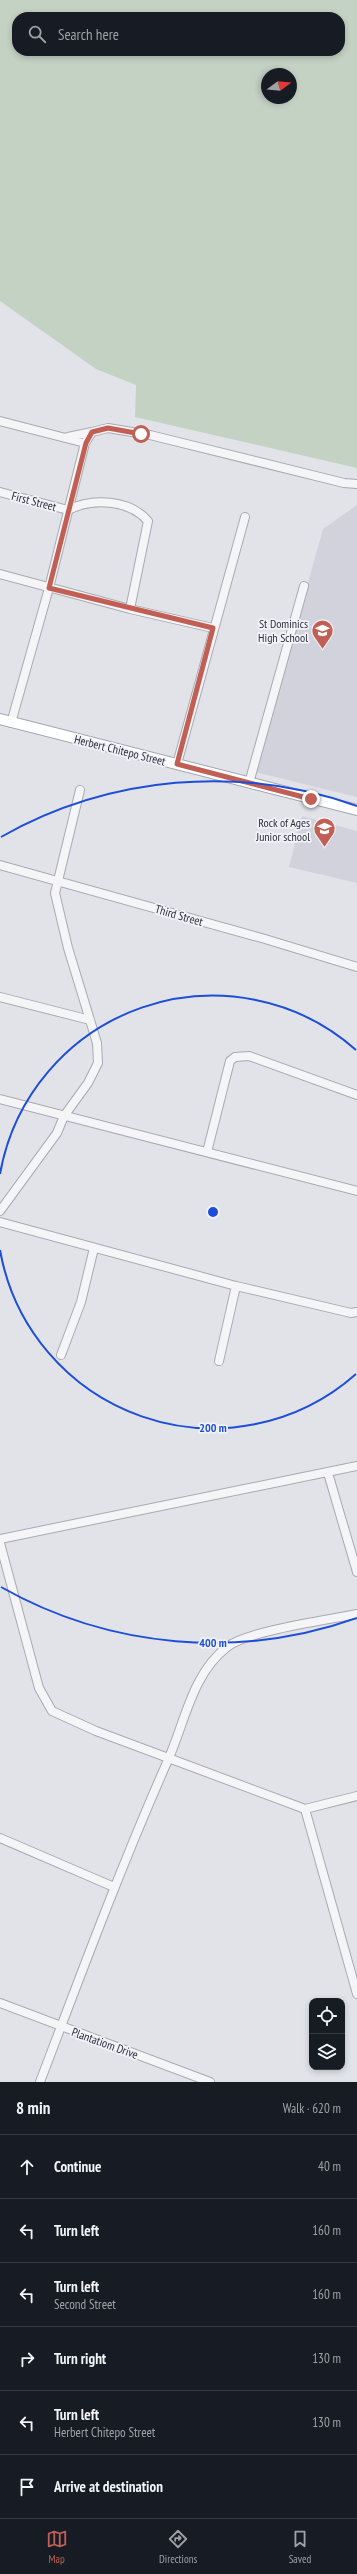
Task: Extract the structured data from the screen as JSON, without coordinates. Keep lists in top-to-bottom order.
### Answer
{
  "streets": {
    "main road": ["Herbert Chitepo Street"],
    "street": ["First Street", "Third Street", "Plantatiom Drive"]
  },
  "places": {
    "school or university": ["St Dominics High School", "Rock of Ages Junior school"]
  },
  "north": "right",
  "page": {
    "search": "Search here",
    "heading": ["8 min", "Walk · 620 m"],
    "list": [
      ["Continue", "40 m"],
      ["Turn left", "160 m"],
      ["Turn left", "Second Street", "160 m"],
      ["Turn right", "130 m"],
      ["Turn left", "Herbert Chitepo Street", "130 m"],
      "Arrive at destination"
    ],
    "nav": ["Map", "Directions", "Saved"]
  },
  "rings": ["200 m", "400 m"]
}
